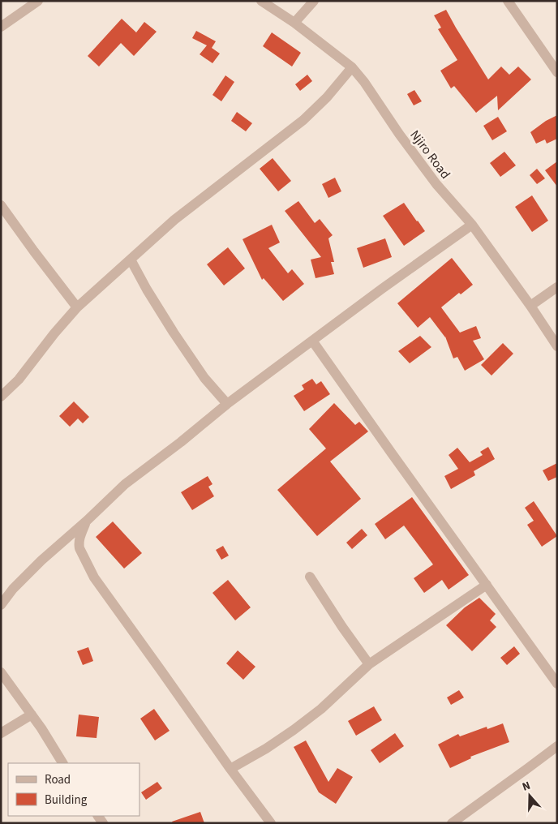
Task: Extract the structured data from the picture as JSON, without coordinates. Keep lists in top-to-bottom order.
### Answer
{
  "streets": {
    "street": ["Njiro Road"]
  },
  "legend": ["Road", "Building"],
  "north": "top"
}
